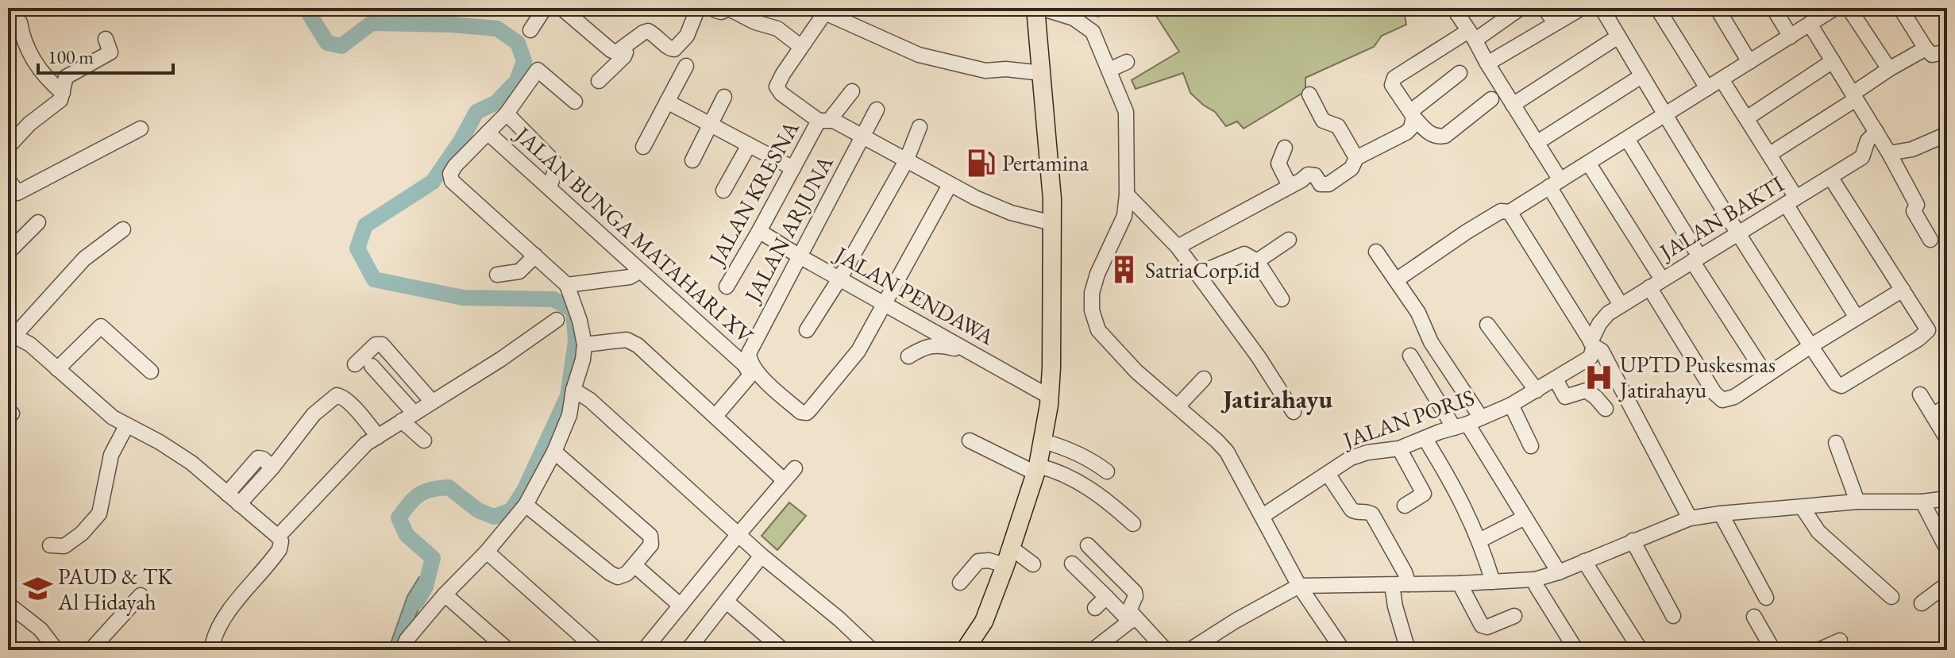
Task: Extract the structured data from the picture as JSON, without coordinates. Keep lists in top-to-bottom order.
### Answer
{
  "streets": {
    "street": [
      "JALAN KRESNA",
      "JALAN BAKTI",
      "JALAN ARJUNA",
      "JALAN BUNGA MATAHARI XV",
      "JALAN PENDAWA",
      "JALAN PORIS"
    ]
  },
  "crossings": [
    ["JALAN KRESNA", "JALAN PENDAWA"],
    ["JALAN BAKTI", "JALAN PORIS"],
    ["JALAN ARJUNA", "JALAN BUNGA MATAHARI XV"],
    ["JALAN ARJUNA", "JALAN PENDAWA"],
    ["JALAN BUNGA MATAHARI XV", "JALAN PENDAWA"]
  ],
  "districts": ["Jatirahayu"],
  "places": {
    "fuel station": ["Pertamina"],
    "building": ["SatriaCorp.id"],
    "hospital": ["UPTD Puskesmas Jatirahayu"],
    "school or university": ["PAUD & TK Al Hidayah"]
  },
  "scale_bar": "100 m"
}
